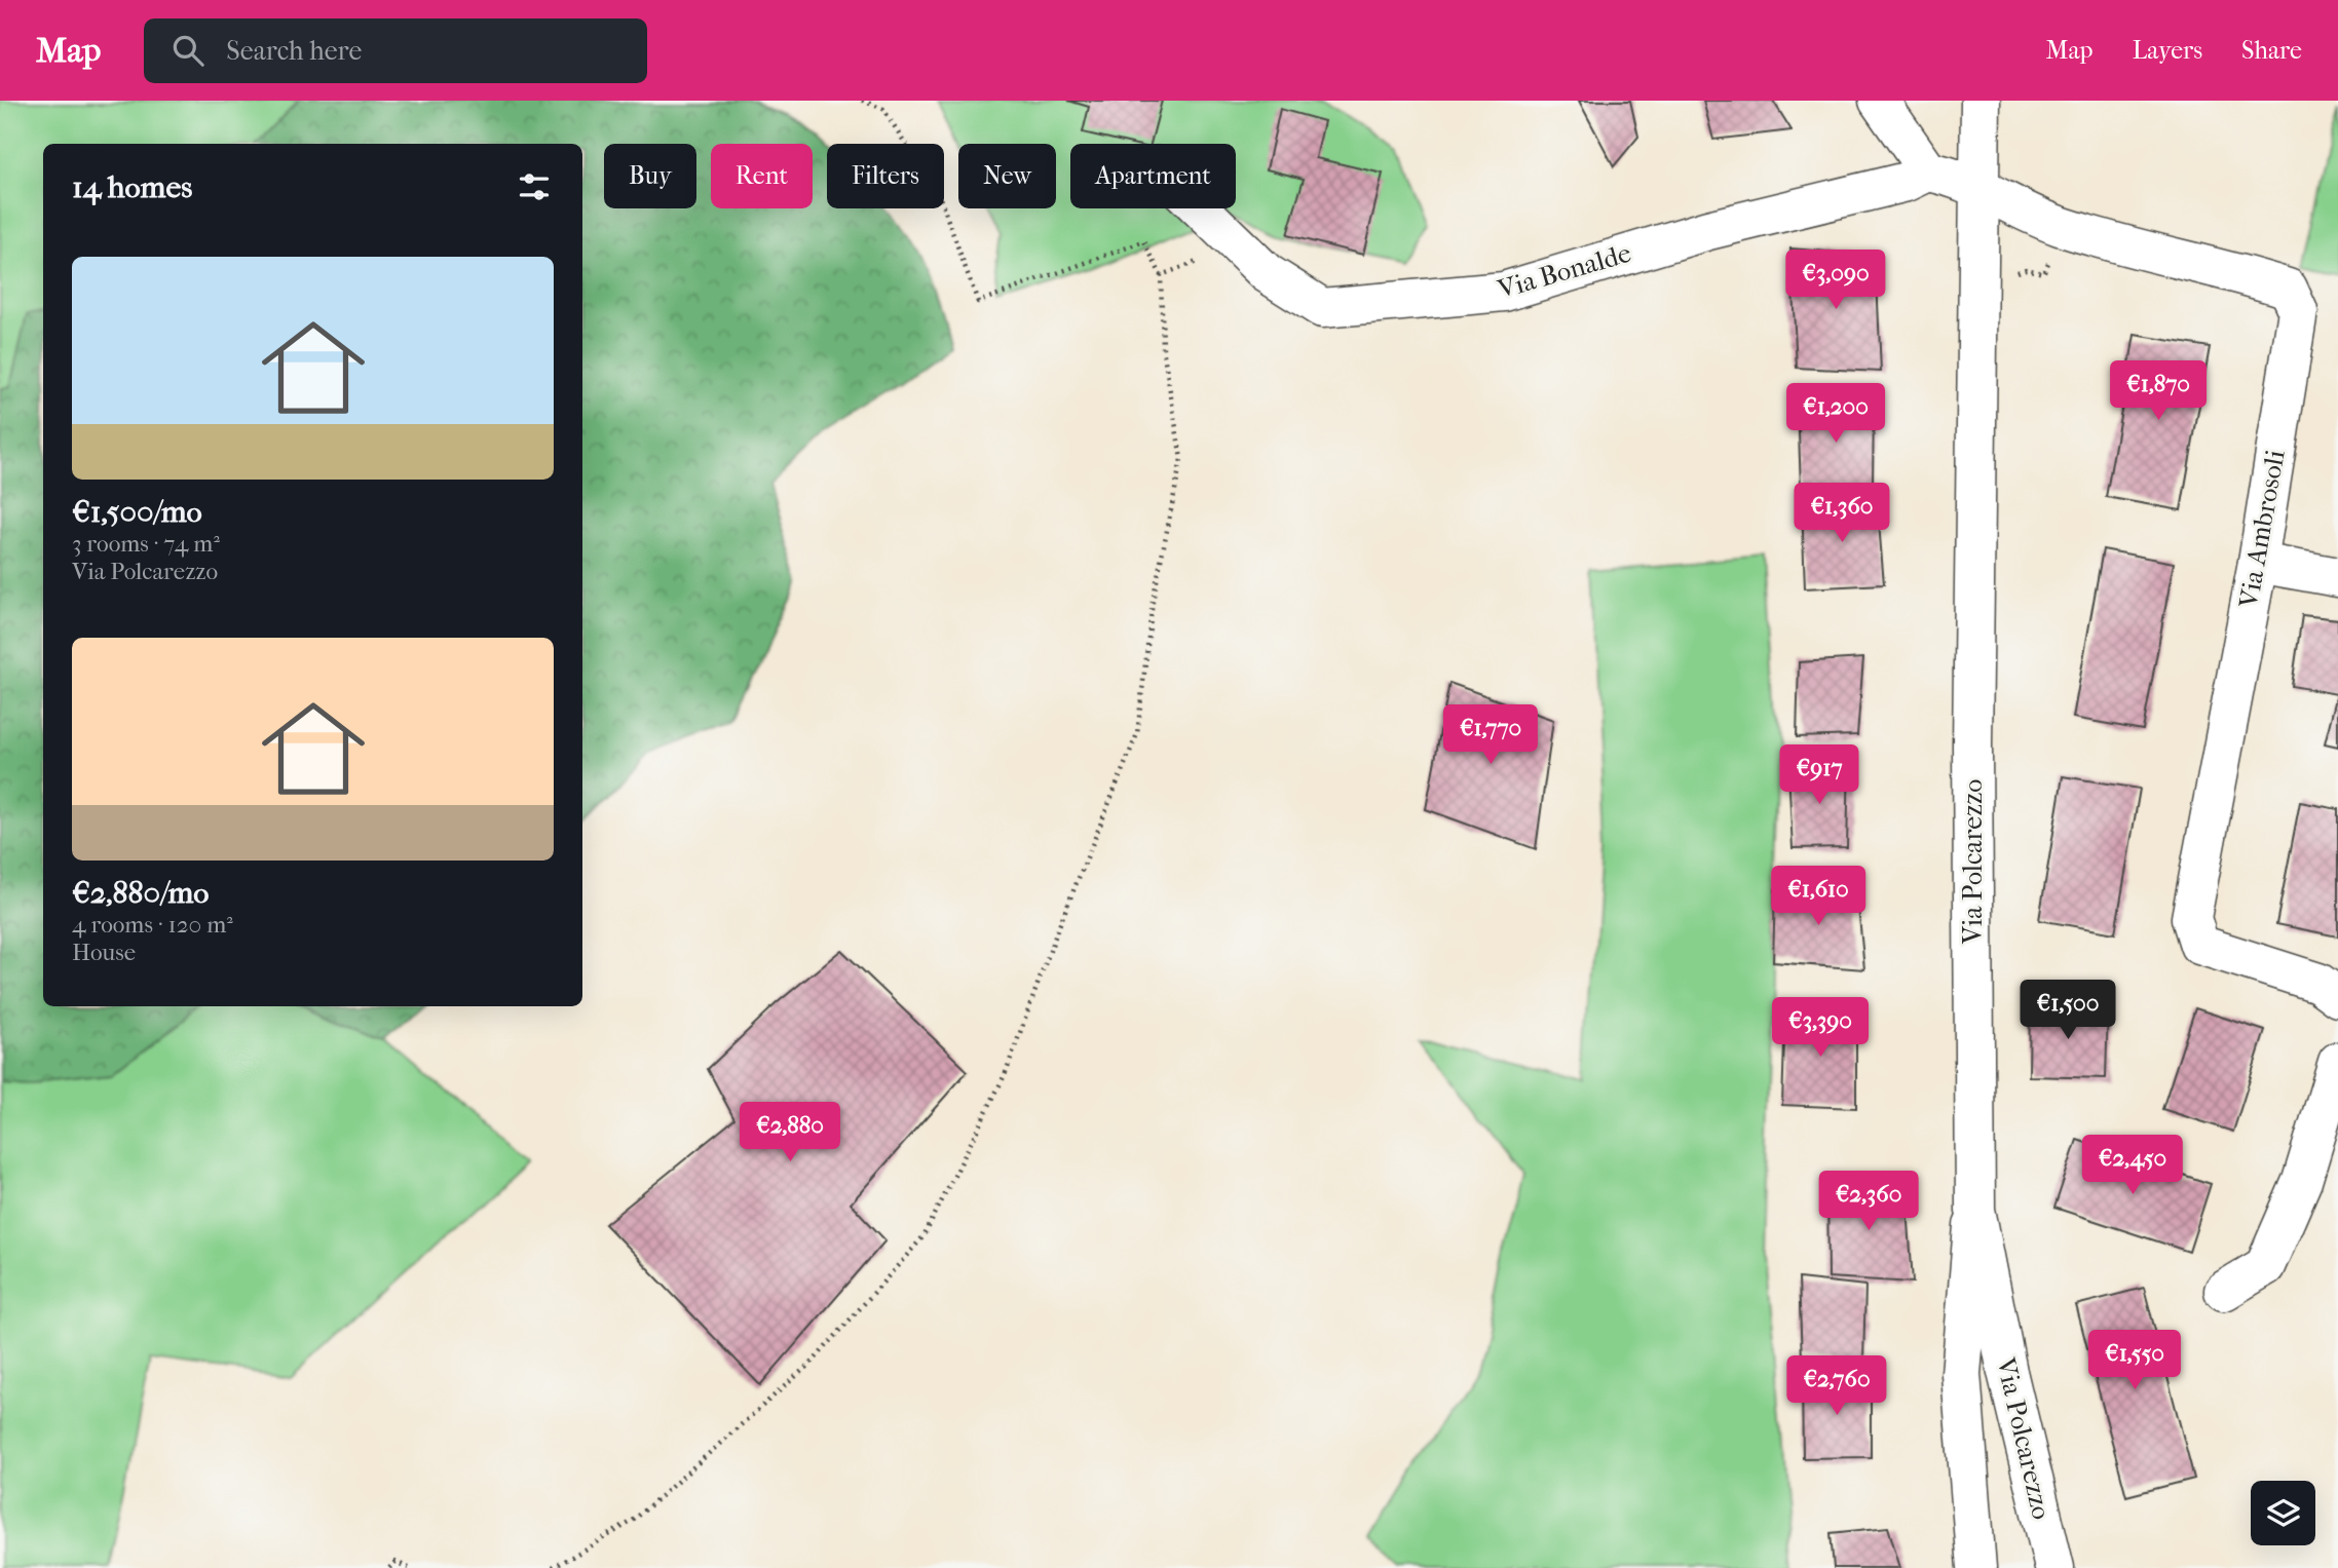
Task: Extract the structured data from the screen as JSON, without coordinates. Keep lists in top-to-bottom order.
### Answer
{
  "streets": {
    "street": ["Via Bonalde", "Via Ambrosoli", "Via Polcarezzo"]
  },
  "crossings": [
    ["Via Bonalde", "Via Ambrosoli"],
    ["Via Ambrosoli", "Via Polcarezzo"]
  ],
  "page": {
    "header": "Map",
    "search": "Search here",
    "nav": ["Map", "Layers", "Share"],
    "chip": [
      "Buy",
      "Rent",
      "Filters",
      "New",
      "Apartment"
    ],
    "heading": "14 homes",
    "list": [
      {
        "name": "€1,500/mo",
        "note": "3 rooms · 74 m² · Via Polcarezzo"
      },
      {
        "name": "€2,880/mo",
        "note": "4 rooms · 120 m² · House"
      }
    ],
    "price": [
      "€3,090",
      "€1,870",
      "€1,200",
      "€1,360",
      "€1,770",
      "€917",
      "€1,610",
      "€1,500",
      "€3,390",
      "€2,880",
      "€2,450",
      "€2,360",
      "€1,550",
      "€2,760"
    ]
  }
}
